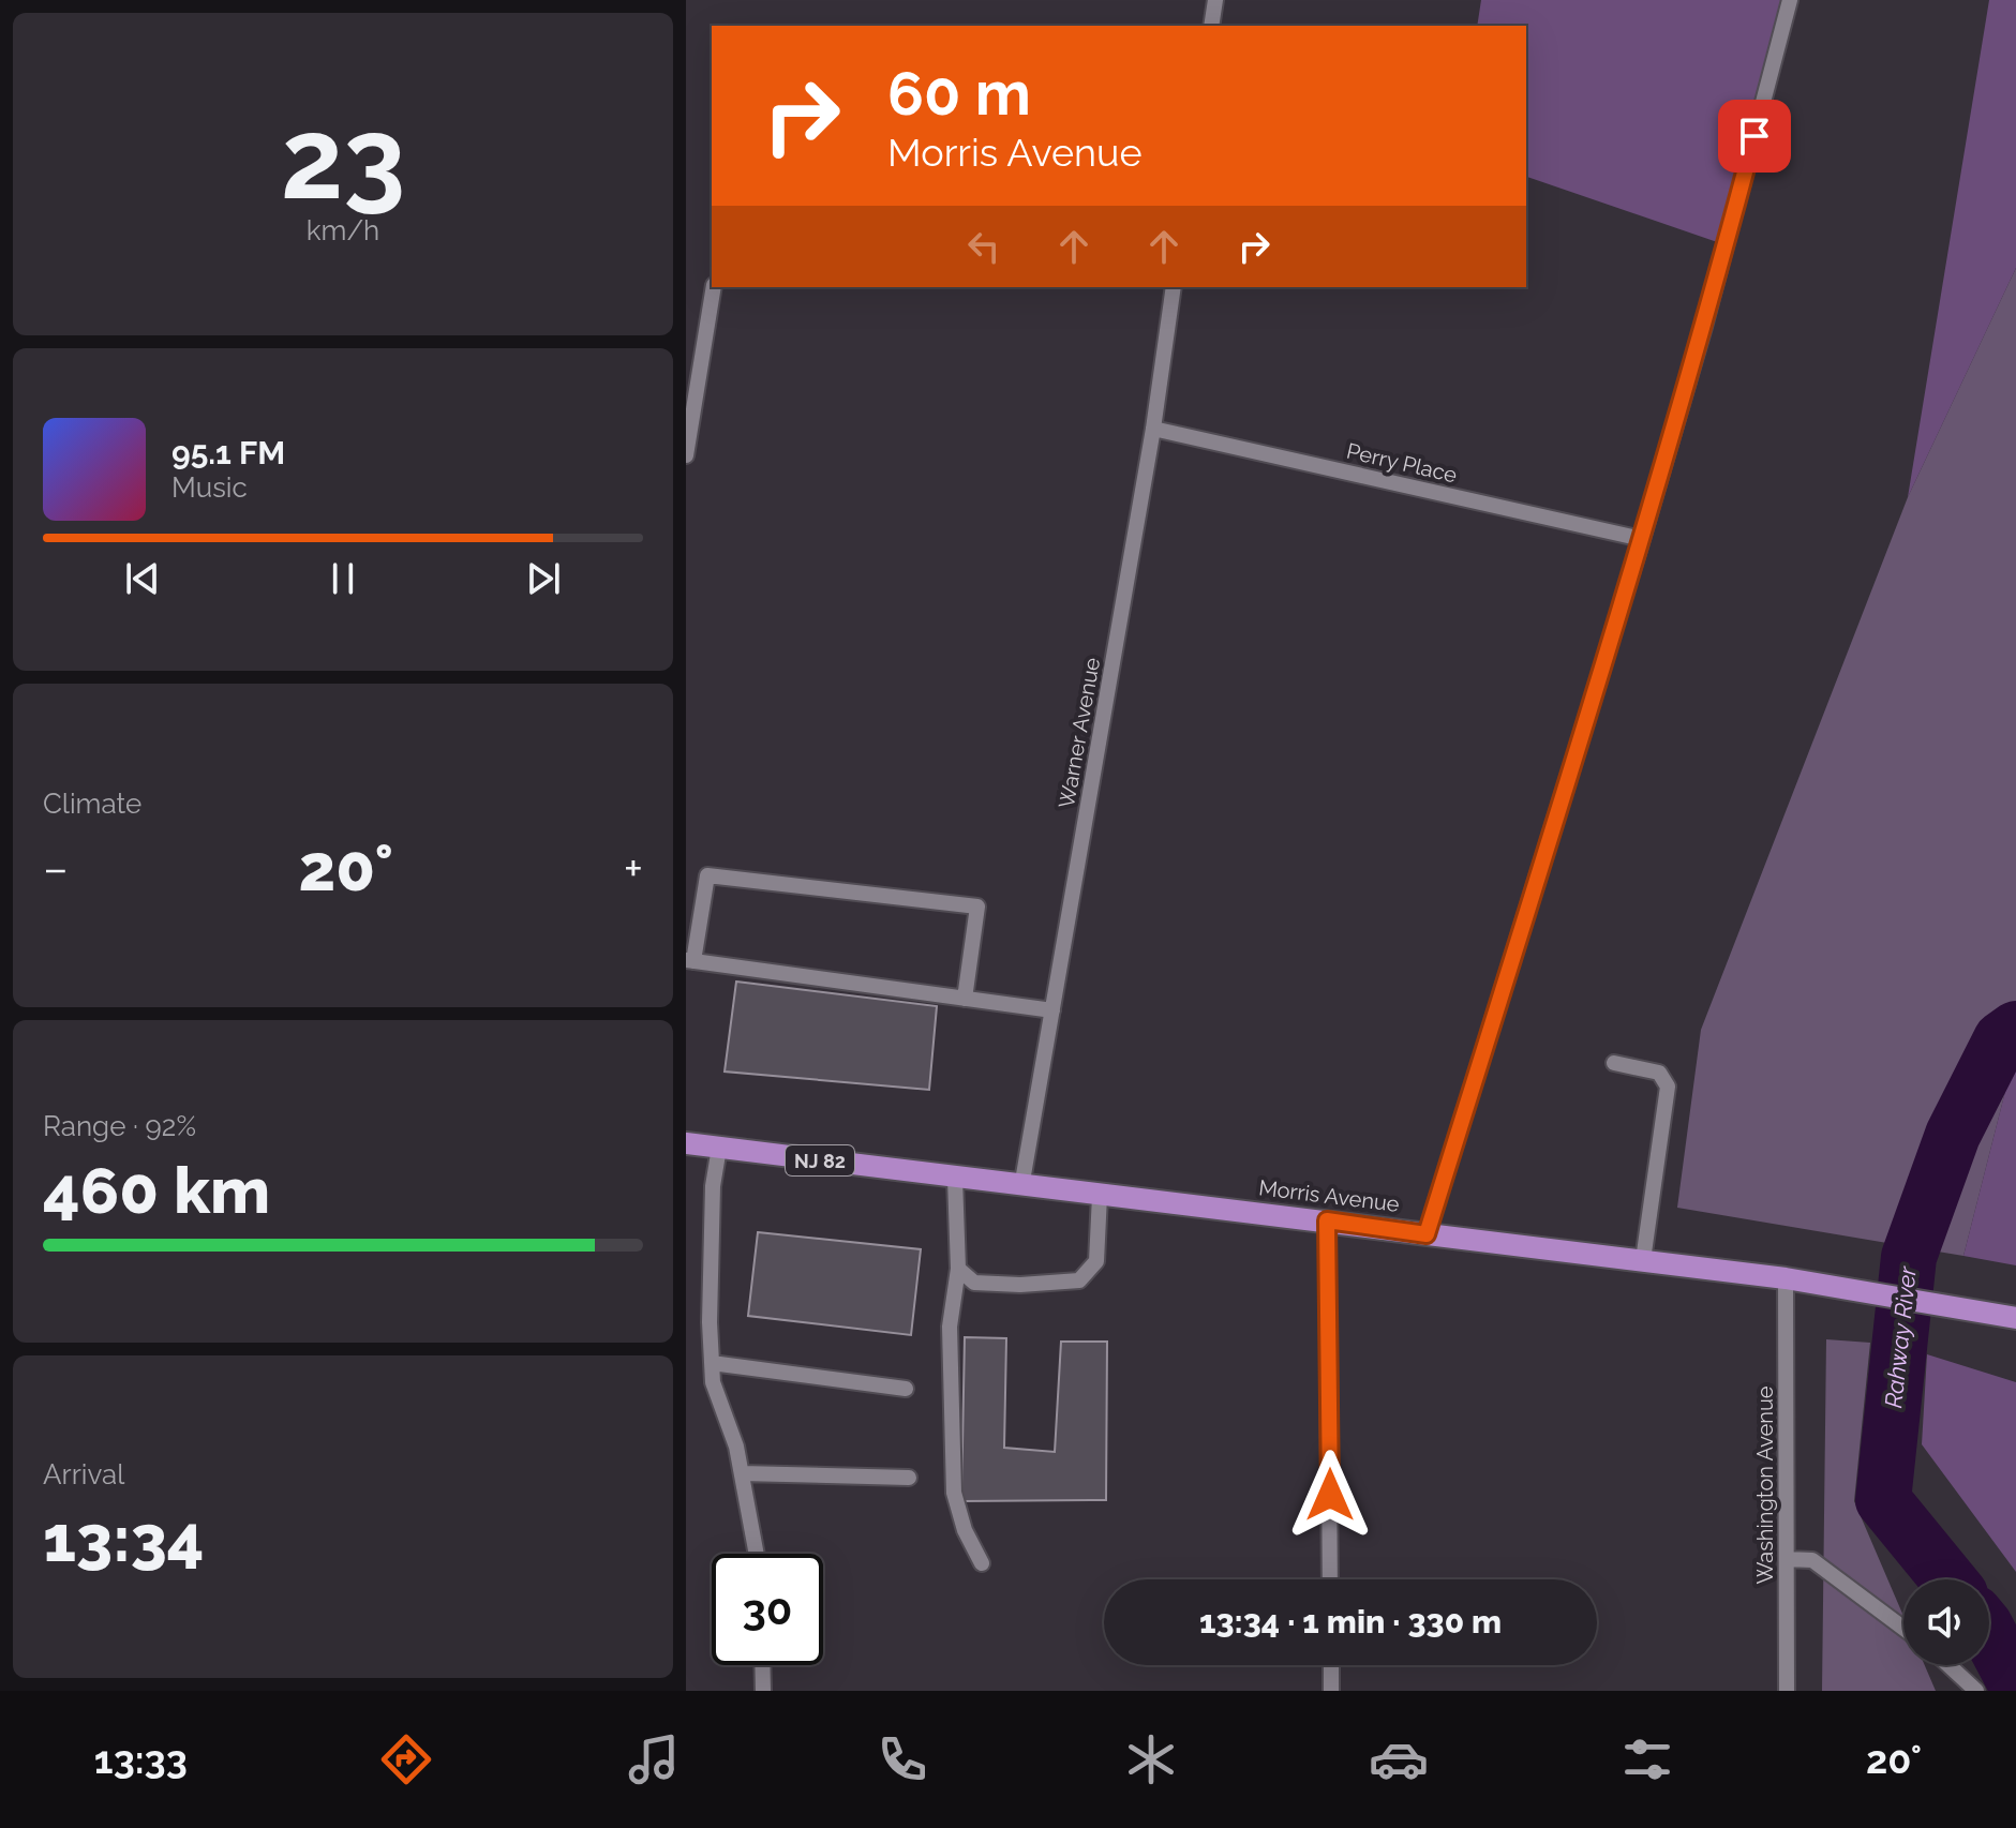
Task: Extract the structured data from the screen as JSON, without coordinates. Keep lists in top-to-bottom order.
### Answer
{
  "streets": {
    "main road": ["NJ 82", "Morris Avenue"],
    "street": ["Perry Place", "Warner Avenue", "Washington Avenue"]
  },
  "crossings": [
    ["Perry Place", "Warner Avenue"],
    ["Warner Avenue", "Morris Avenue"],
    ["Morris Avenue", "Washington Avenue"]
  ],
  "water": ["Rahway River"],
  "page": {
    "tile": [
      ["23", "km/h"],
      "Climate",
      ["Range · 92%", "460 km"],
      ["Arrival", "13:34"]
    ],
    "turn": ["60 m", "Morris Avenue"],
    "song": ["95.1 FM", "Music"],
    "heat": ["−", "20°", "+"],
    "limit": "30",
    "trip": "13:34 · 1 min · 330 m",
    "tabs": ["13:33", "20°"]
  }
}
